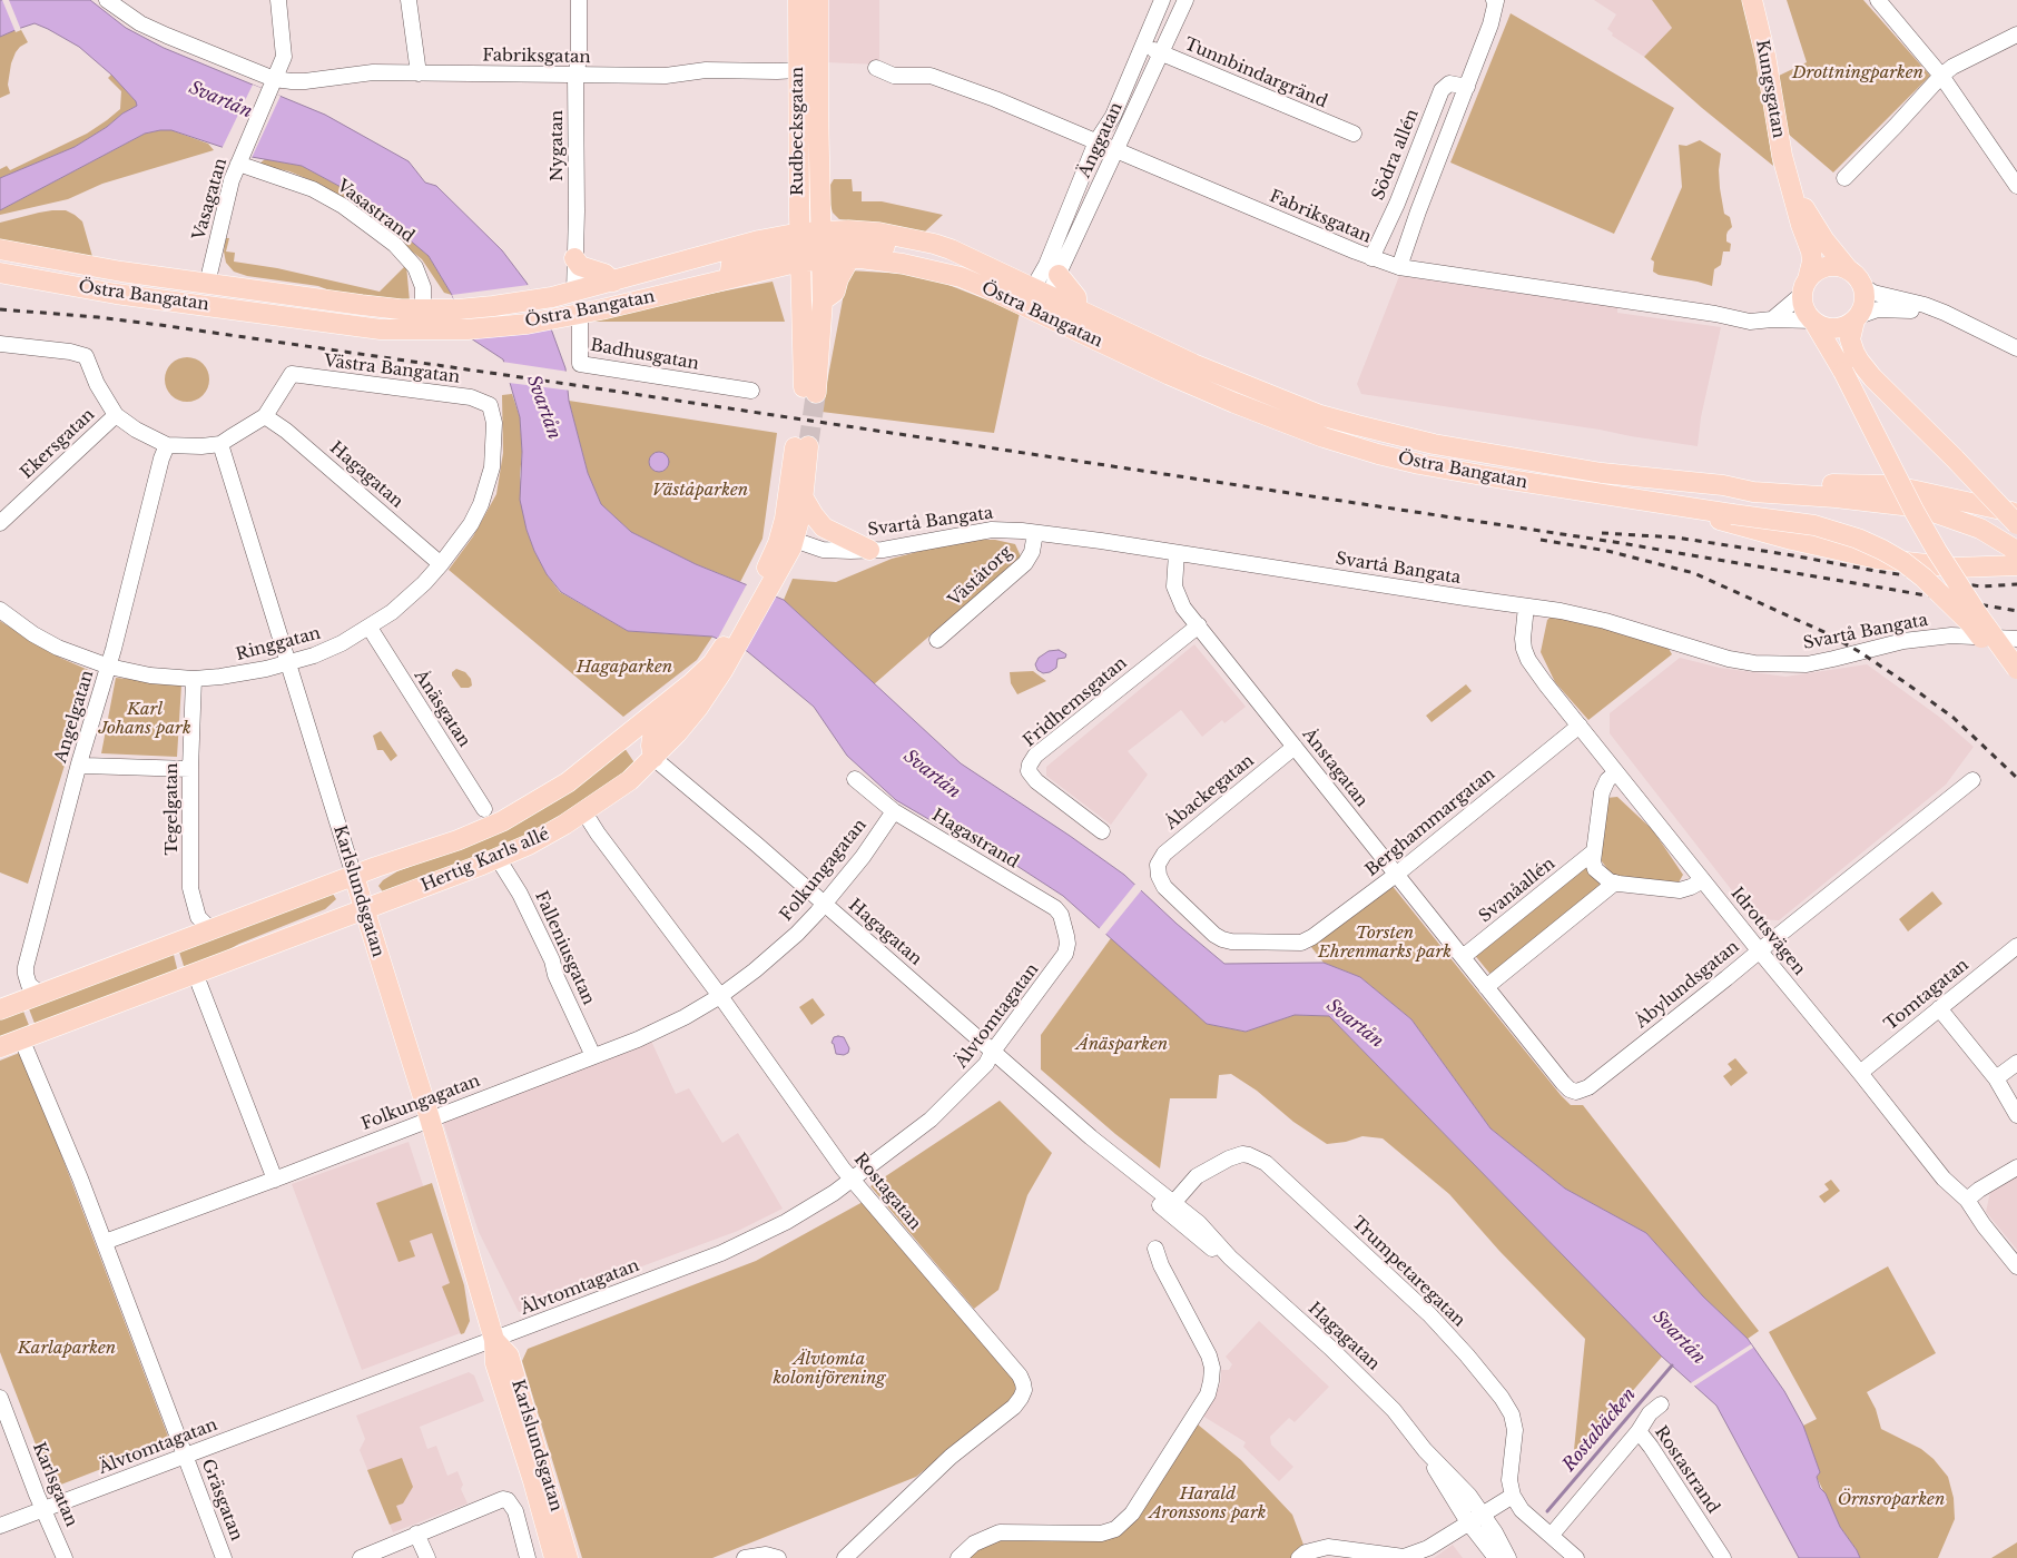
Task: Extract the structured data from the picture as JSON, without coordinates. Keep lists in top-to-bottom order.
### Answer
{
  "streets": {
    "main road": [
      "Kungsgatan",
      "Rudbecksgatan",
      "Östra Bangatan",
      "Hertig Karls allé",
      "Karlslundsgatan"
    ],
    "street": [
      "Fabriksgatan",
      "Tunnbindargränd",
      "Änggatan",
      "Nygatan",
      "Södra allén",
      "Vasagatan",
      "Vasastrand",
      "Badhusgatan",
      "Västra Bangatan",
      "Ekersgatan",
      "Hagagatan",
      "Svartå Bangata",
      "Väståtorg",
      "Ringgatan",
      "Fridhemsgatan",
      "Ånäsgatan",
      "Angelgatan",
      "Ånstagatan",
      "Åbackegatan",
      "Tegelgatan",
      "Berghammargatan",
      "Hagastrand",
      "Folkungagatan",
      "Svanåallén",
      "Idrottsvägen",
      "Falleniusgatan",
      "Åbylundsgatan",
      "Tomtagatan",
      "Älvtomtagatan",
      "Rostagatan",
      "Trumpetaregatan",
      "Rostastrand",
      "Karlsgatan",
      "Gräsgatan"
    ]
  },
  "crossings": [
    ["Fabriksgatan", "Kungsgatan"],
    ["Fabriksgatan", "Rudbecksgatan"],
    ["Fabriksgatan", "Änggatan"],
    ["Fabriksgatan", "Nygatan"],
    ["Fabriksgatan", "Södra allén"],
    ["Fabriksgatan", "Vasagatan"],
    ["Tunnbindargränd", "Änggatan"],
    ["Rudbecksgatan", "Östra Bangatan"],
    ["Änggatan", "Östra Bangatan"],
    ["Nygatan", "Östra Bangatan"],
    ["Vasagatan", "Vasastrand"],
    ["Vasagatan", "Östra Bangatan"],
    ["Vasastrand", "Östra Bangatan"],
    ["Östra Bangatan", "Badhusgatan"],
    ["Västra Bangatan", "Hagagatan"],
    ["Västra Bangatan", "Ringgatan"],
    ["Hagagatan", "Ringgatan"],
    ["Hagagatan", "Hertig Karls allé"],
    ["Hagagatan", "Folkungagatan"],
    ["Hagagatan", "Älvtomtagatan"],
    ["Hagagatan", "Trumpetaregatan"],
    ["Svartå Bangata", "Väståtorg"],
    ["Svartå Bangata", "Ånstagatan"],
    ["Svartå Bangata", "Hertig Karls allé"],
    ["Svartå Bangata", "Idrottsvägen"],
    ["Ringgatan", "Ånäsgatan"],
    ["Ringgatan", "Angelgatan"],
    ["Ringgatan", "Tegelgatan"],
    ["Ringgatan", "Karlslundsgatan"],
    ["Fridhemsgatan", "Ånstagatan"],
    ["Angelgatan", "Hertig Karls allé"],
    ["Ånstagatan", "Åbackegatan"],
    ["Ånstagatan", "Berghammargatan"],
    ["Ånstagatan", "Svanåallén"],
    ["Ånstagatan", "Åbylundsgatan"],
    ["Åbackegatan", "Berghammargatan"],
    ["Tegelgatan", "Hertig Karls allé"],
    ["Berghammargatan", "Idrottsvägen"],
    ["Hagastrand", "Folkungagatan"],
    ["Hagastrand", "Älvtomtagatan"],
    ["Hertig Karls allé", "Karlslundsgatan"],
    ["Hertig Karls allé", "Falleniusgatan"],
    ["Hertig Karls allé", "Rostagatan"],
    ["Folkungagatan", "Karlslundsgatan"],
    ["Folkungagatan", "Falleniusgatan"],
    ["Folkungagatan", "Rostagatan"],
    ["Karlslundsgatan", "Älvtomtagatan"],
    ["Idrottsvägen", "Åbylundsgatan"],
    ["Idrottsvägen", "Tomtagatan"],
    ["Älvtomtagatan", "Rostagatan"],
    ["Älvtomtagatan", "Karlsgatan"],
    ["Älvtomtagatan", "Gräsgatan"]
  ],
  "water": ["Svartån", "Rostabäcken"],
  "parks": [
    "Drottningparken",
    "Väståparken",
    "Hagaparken",
    "Karl Johans park",
    "Torsten Ehrenmarks park",
    "Ånäsparken",
    "Karlaparken",
    "Älvtomta koloniförening",
    "Harald Aronssons park",
    "Örnsroparken"
  ]
}
